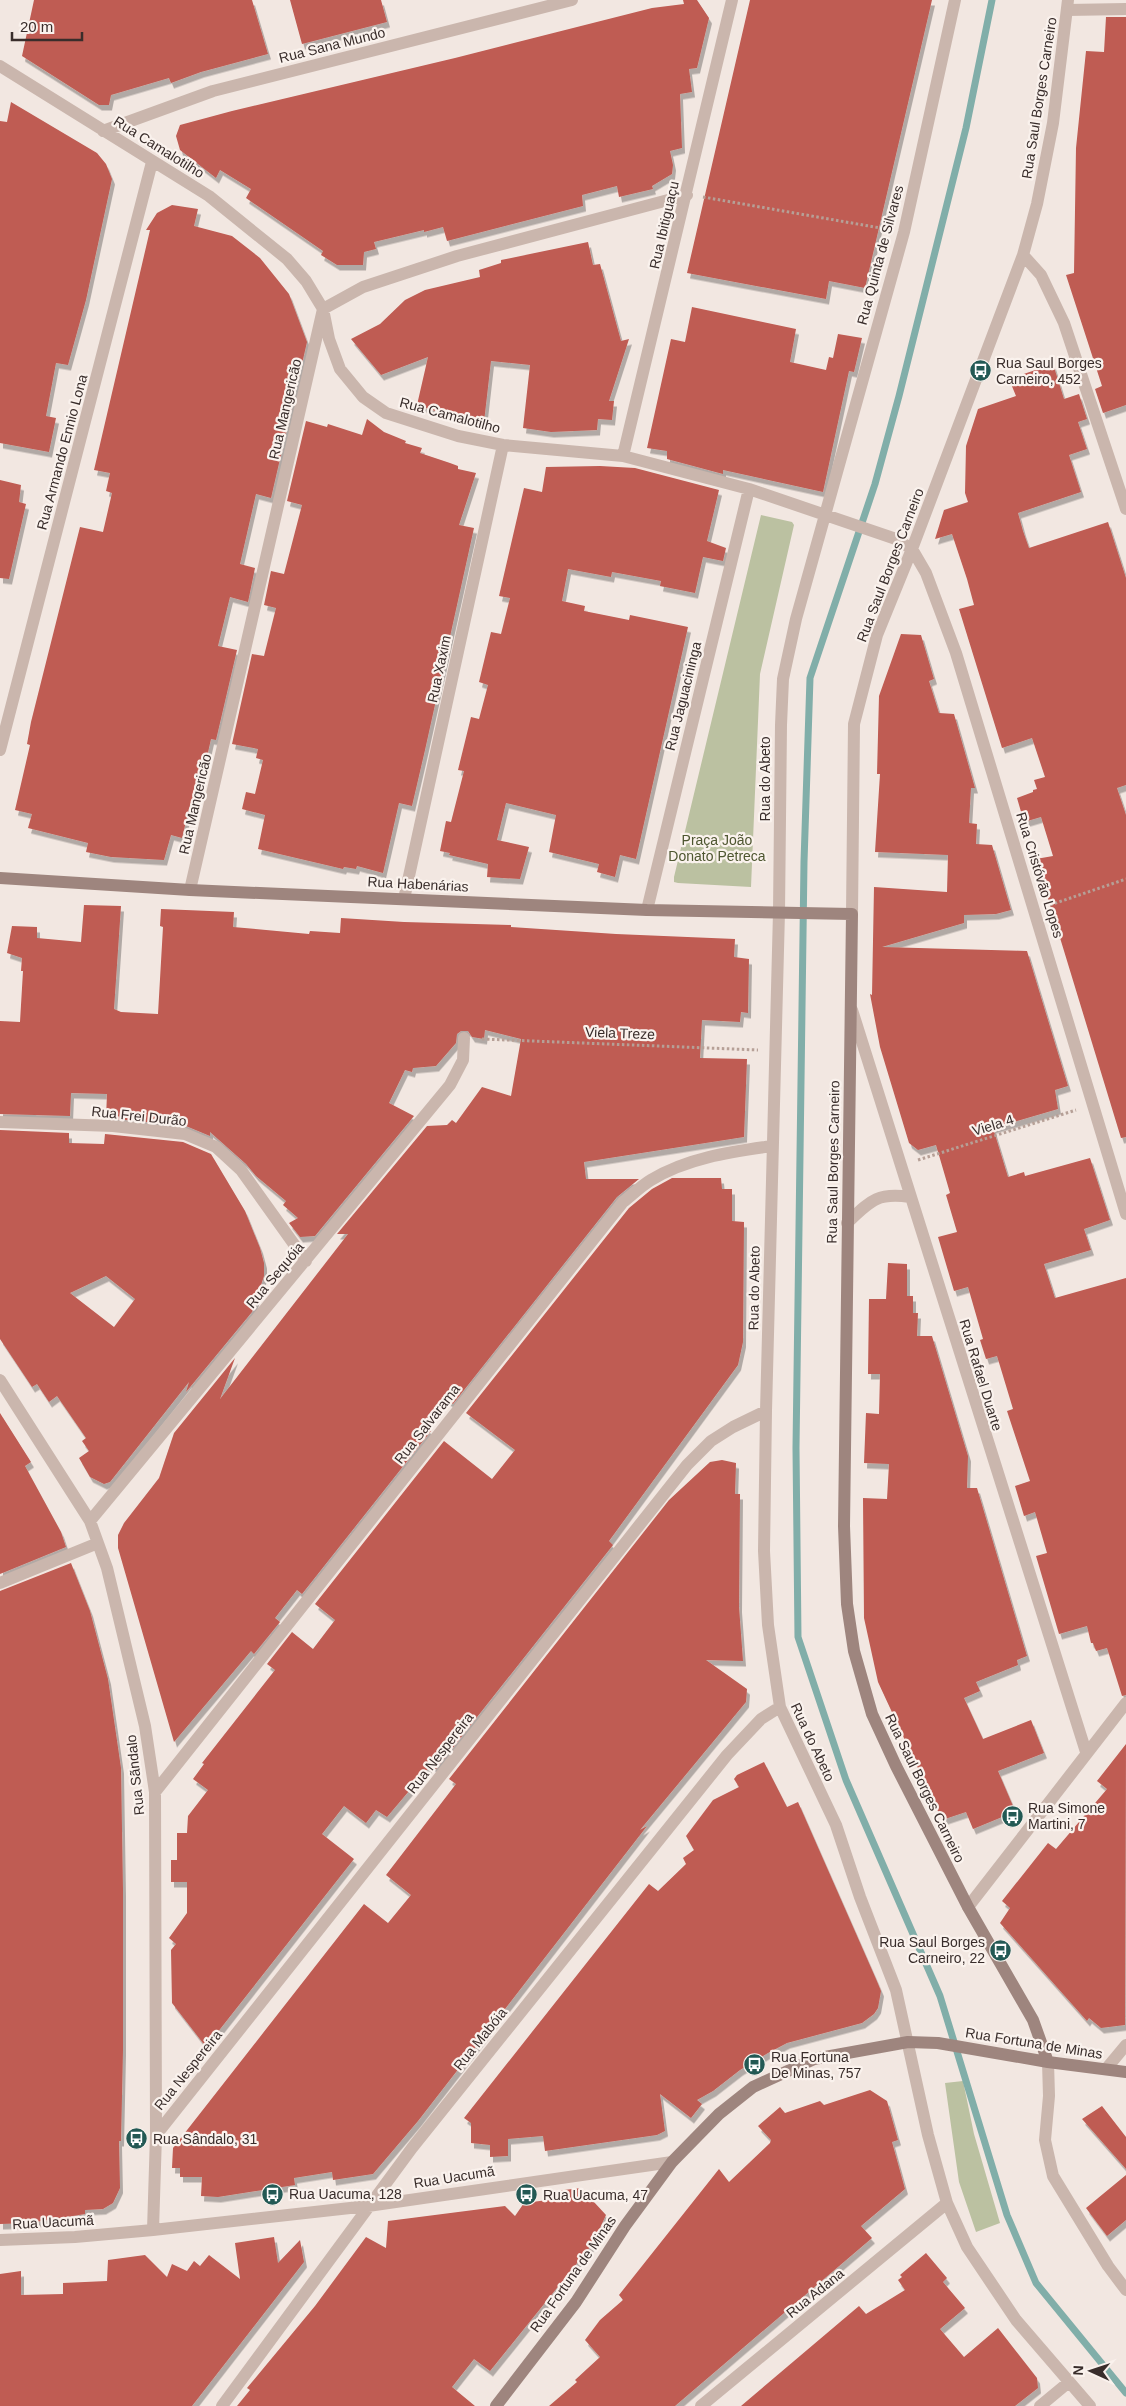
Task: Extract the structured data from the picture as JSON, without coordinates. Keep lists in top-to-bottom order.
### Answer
{
  "streets": {
    "street": [
      "Rua Sana Mundo",
      "Rua Saul Borges Carneiro",
      "Rua Camalotilho",
      "Rua Ibitiguaçu",
      "Rua Quinta de Silvares",
      "Rua Mangericão",
      "Rua Armando Ennio Lona",
      "Rua Xaxim",
      "Rua Jaguacininga",
      "Rua do Abeto",
      "Rua Cristóvão Lopes",
      "Rua Habenárias",
      "Rua Frei Durão",
      "Rua Sequóia",
      "Rua Rafael Duarte",
      "Rua Salvarama",
      "Rua Nespereira",
      "Rua Sãndalo",
      "Rua Mabóia",
      "Rua Fortuna de Minas",
      "Rua Uacumã",
      "Rua Adana"
    ],
    "path": ["Viela Treze", "Viela 4"]
  },
  "crossings": [
    ["Rua Sana Mundo", "Rua Camalotilho"],
    ["Rua Saul Borges Carneiro", "Rua Camalotilho"],
    ["Rua Saul Borges Carneiro", "Rua Cristóvão Lopes"],
    ["Rua Saul Borges Carneiro", "Rua Habenárias"],
    ["Rua Saul Borges Carneiro", "Rua Rafael Duarte"],
    ["Rua Saul Borges Carneiro", "Rua Fortuna de Minas"],
    ["Rua Camalotilho", "Rua Ibitiguaçu"],
    ["Rua Camalotilho", "Rua Quinta de Silvares"],
    ["Rua Camalotilho", "Rua Mangericão"],
    ["Rua Camalotilho", "Rua Armando Ennio Lona"],
    ["Rua Camalotilho", "Rua Xaxim"],
    ["Rua Camalotilho", "Rua Jaguacininga"],
    ["Rua Camalotilho", "Rua do Abeto"],
    ["Rua Camalotilho", "Rua Cristóvão Lopes"],
    ["Rua Quinta de Silvares", "Rua do Abeto"],
    ["Rua Mangericão", "Rua Habenárias"],
    ["Rua Xaxim", "Rua Habenárias"],
    ["Rua Jaguacininga", "Rua Habenárias"],
    ["Rua do Abeto", "Rua Habenárias"],
    ["Rua do Abeto", "Viela Treze"],
    ["Rua do Abeto", "Rua Salvarama"],
    ["Rua do Abeto", "Rua Nespereira"],
    ["Rua do Abeto", "Rua Mabóia"],
    ["Rua do Abeto", "Rua Fortuna de Minas"],
    ["Rua do Abeto", "Rua Adana"],
    ["Rua Cristóvão Lopes", "Viela 4"],
    ["Viela Treze", "Rua Sequóia"],
    ["Rua Frei Durão", "Rua Sequóia"],
    ["Viela 4", "Rua Rafael Duarte"],
    ["Rua Sequóia", "Rua Sãndalo"],
    ["Rua Salvarama", "Rua Sãndalo"],
    ["Rua Nespereira", "Rua Sãndalo"],
    ["Rua Sãndalo", "Rua Uacumã"],
    ["Rua Mabóia", "Rua Uacumã"],
    ["Rua Fortuna de Minas", "Rua Uacumã"]
  ],
  "parks": ["Praça João Donato Petreca"],
  "places": {
    "bus stop": [
      "Rua Saul Borges Carneiro, 452",
      "Rua Simone Martini, 7",
      "Rua Saul Borges Carneiro, 22",
      "Rua Fortuna De Minas, 757",
      "Rua Sândalo, 31",
      "Rua Uacuma, 128",
      "Rua Uacuma, 47"
    ]
  },
  "scale_bar": "20 m",
  "north": "left"
}
